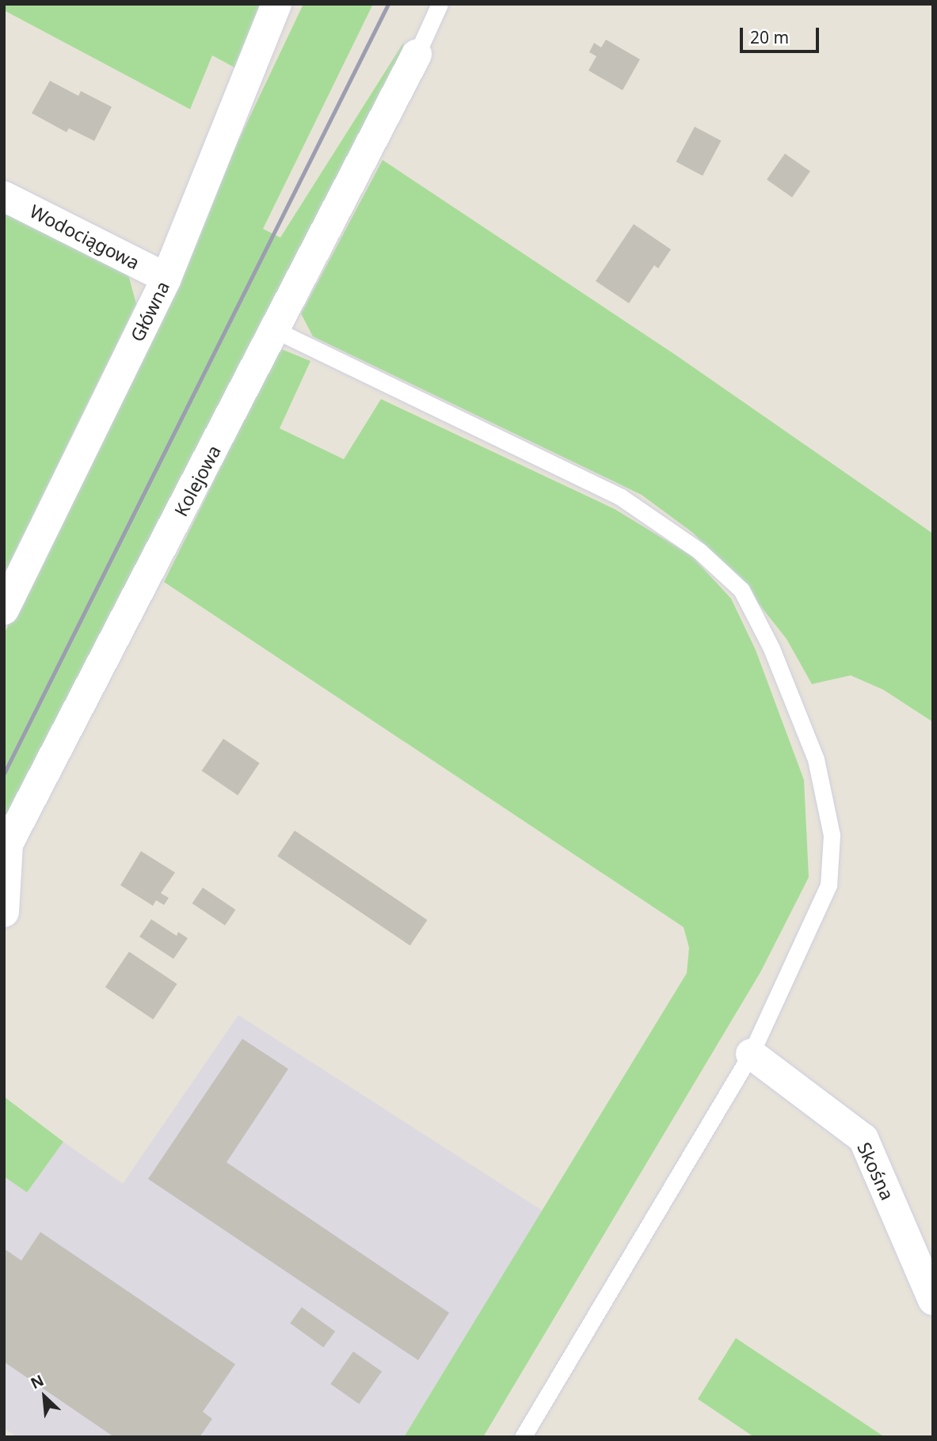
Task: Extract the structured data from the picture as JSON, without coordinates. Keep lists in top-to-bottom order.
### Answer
{
  "streets": {
    "street": [
      "Wodociągowa",
      "Główna",
      "Kolejowa",
      "Skośna"
    ]
  },
  "crossings": [
    ["Wodociągowa", "Główna"]
  ],
  "scale_bar": "20 m",
  "north": "top left"
}
